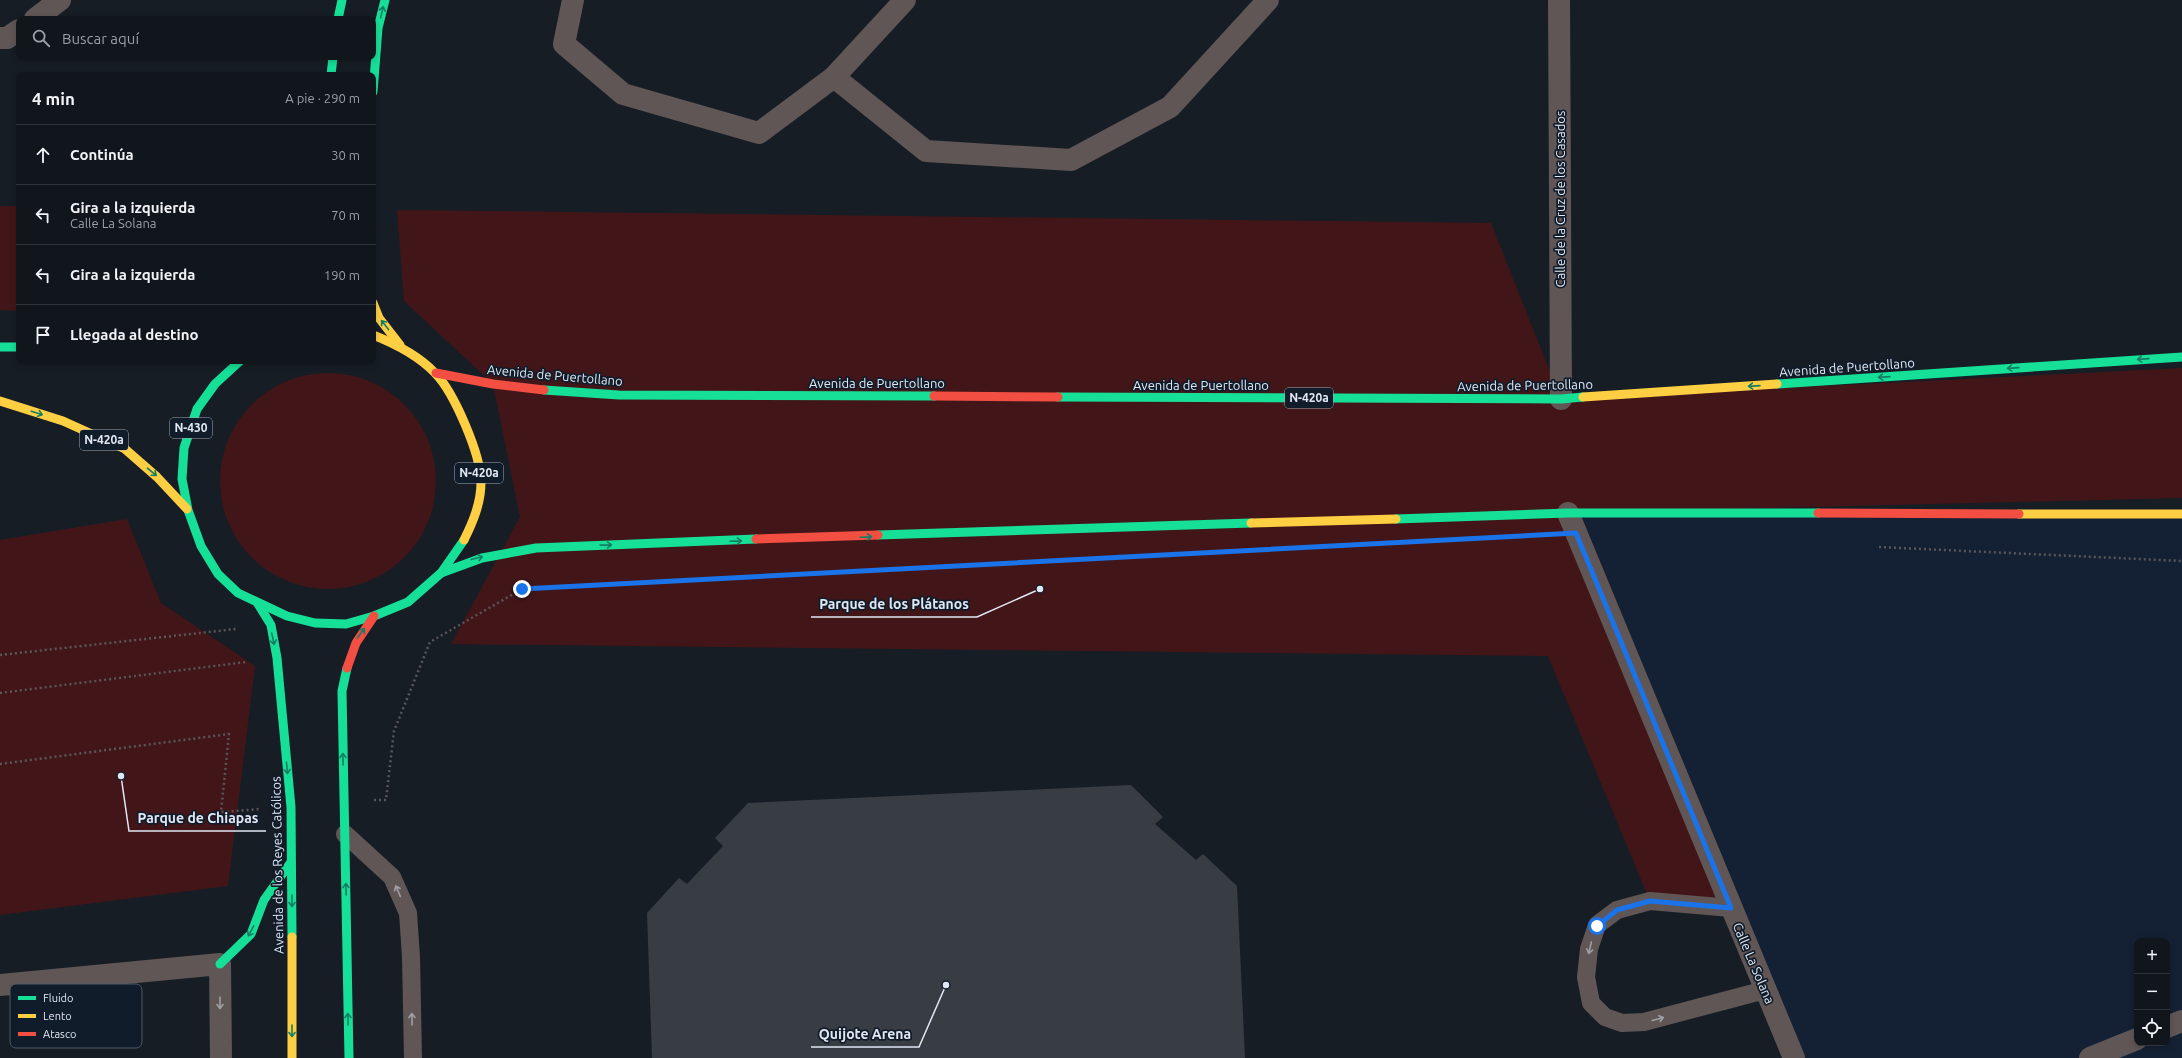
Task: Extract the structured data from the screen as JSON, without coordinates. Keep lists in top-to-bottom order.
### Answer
{
  "streets": {
    "main road": [
      "Avenida de Puertollano",
      "N-420a",
      "N-430",
      "Avenida de los Reyes Católicos"
    ],
    "street": ["Calle de la Cruz de los Casados", "Calle La Solana"]
  },
  "crossings": [
    ["Calle de la Cruz de los Casados", "Avenida de Puertollano"],
    ["Avenida de Puertollano", "N-420a"],
    ["N-420a", "N-430"],
    ["N-420a", "Avenida de los Reyes Católicos"],
    ["N-420a", "Calle La Solana"]
  ],
  "one_way": ["Avenida de Puertollano"],
  "places": ["Parque de los Plátanos", "Parque de Chiapas", "Quijote Arena"],
  "legend": ["Fluido", "Lento", "Atasco"],
  "page": {
    "search": "Buscar aquí",
    "heading": ["4 min", "A pie · 290 m"],
    "list": [
      ["Continúa", "30 m"],
      ["Gira a la izquierda", "Calle La Solana", "70 m"],
      ["Gira a la izquierda", "190 m"],
      "Llegada al destino"
    ],
    "map_buttons": ["+", "−"]
  }
}
